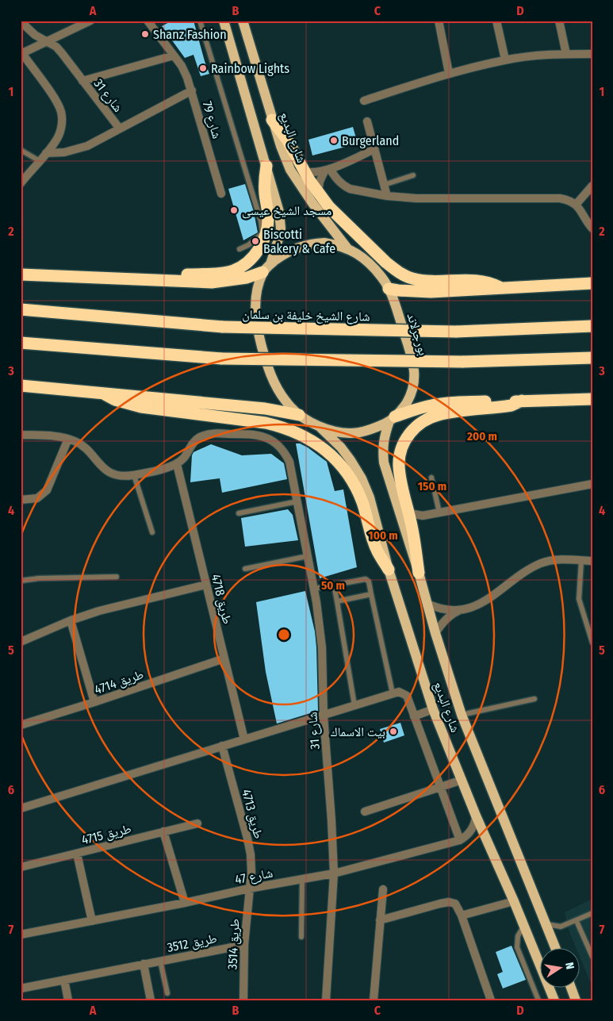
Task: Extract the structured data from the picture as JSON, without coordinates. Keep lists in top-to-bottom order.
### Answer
{
  "streets": {
    "highway": ["شارع الشيخ خليفة بن سلمان"],
    "main road": ["شارع البديع", "بورجرلاند"],
    "street": [
      "شارع 31",
      "شارع 79",
      "طريق 4718",
      "طريق 4714",
      "طريق 4713",
      "طريق 4715",
      "شارع 47",
      "طريق 3512",
      "طريق 3514"
    ]
  },
  "crossings": [
    ["شارع 31", "شارع 79"],
    ["شارع 31", "طريق 4718"],
    ["شارع 31", "شارع 47"],
    ["شارع البديع", "بورجرلاند"],
    ["طريق 4718", "طريق 4714"],
    ["طريق 4713", "شارع 47"],
    ["طريق 4713", "طريق 3514"],
    ["شارع 47", "طريق 3514"],
    ["طريق 3512", "طريق 3514"]
  ],
  "places": [
    "Shanz Fashion",
    "Rainbow Lights",
    "Burgerland",
    "مسجد الشيخ عيسى",
    "Biscotti Bakery & Cafe",
    "بيت الاسماك"
  ],
  "north": "right",
  "grid": {
    "columns": [
      "A",
      "B",
      "C",
      "D"
    ],
    "rows": [
      "1",
      "2",
      "3",
      "4",
      "5",
      "6",
      "7"
    ]
  },
  "rings": [
    "200 m",
    "150 m",
    "100 m",
    "50 m"
  ]
}
